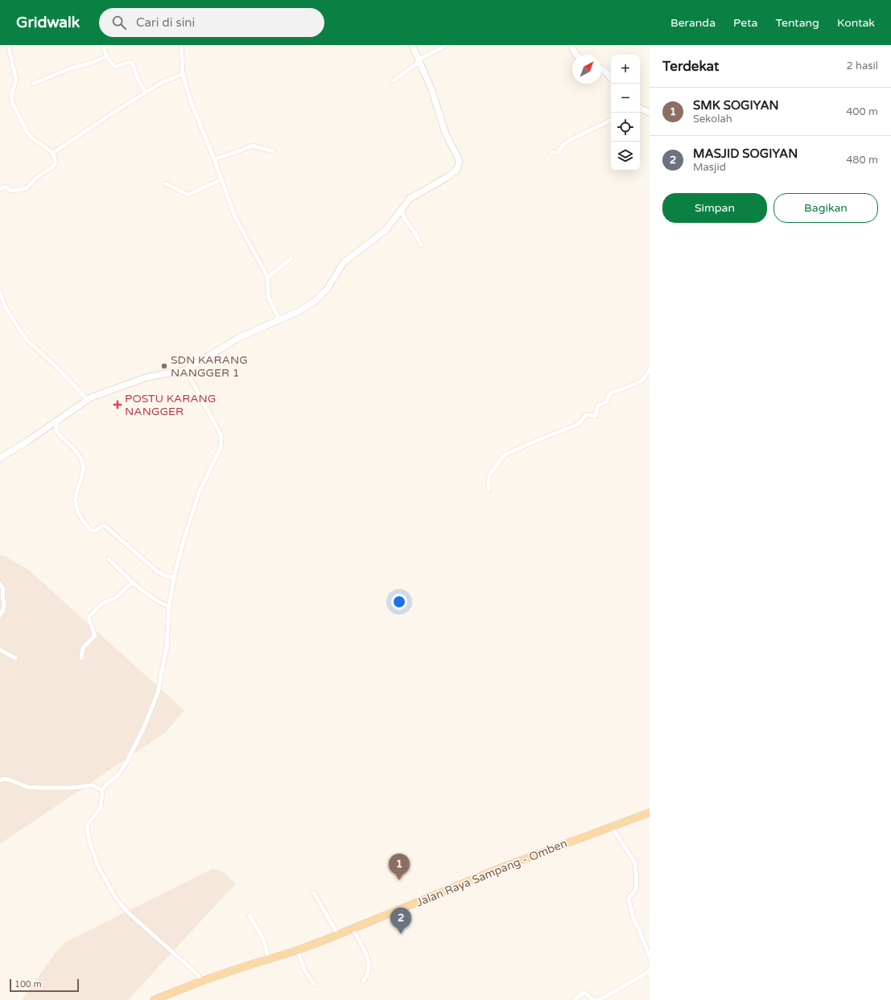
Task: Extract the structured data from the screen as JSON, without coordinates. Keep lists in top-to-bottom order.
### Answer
{
  "streets": {
    "main road": ["Jalan Raya Sampang - Omben"]
  },
  "places": {
    "other": ["SDN KARANG NANGGER 1"],
    "health": ["POSTU KARANG NANGGER"]
  },
  "scale_bar": "100 m",
  "north": "top right",
  "page": {
    "header": "Gridwalk",
    "search": "Cari di sini",
    "nav": [
      "Beranda",
      "Peta",
      "Tentang",
      "Kontak"
    ],
    "heading": ["Terdekat", "2 hasil"],
    "map_buttons": ["+", "−"],
    "list": [
      {
        "mark": "1",
        "name": "SMK SOGIYAN",
        "note": "Sekolah",
        "value": "400 m"
      },
      {
        "mark": "2",
        "name": "MASJID SOGIYAN",
        "note": "Masjid",
        "value": "480 m"
      }
    ],
    "buttons": ["Simpan", "Bagikan"],
    "pins": ["1", "2"],
    "scale": "100 m"
  }
}
